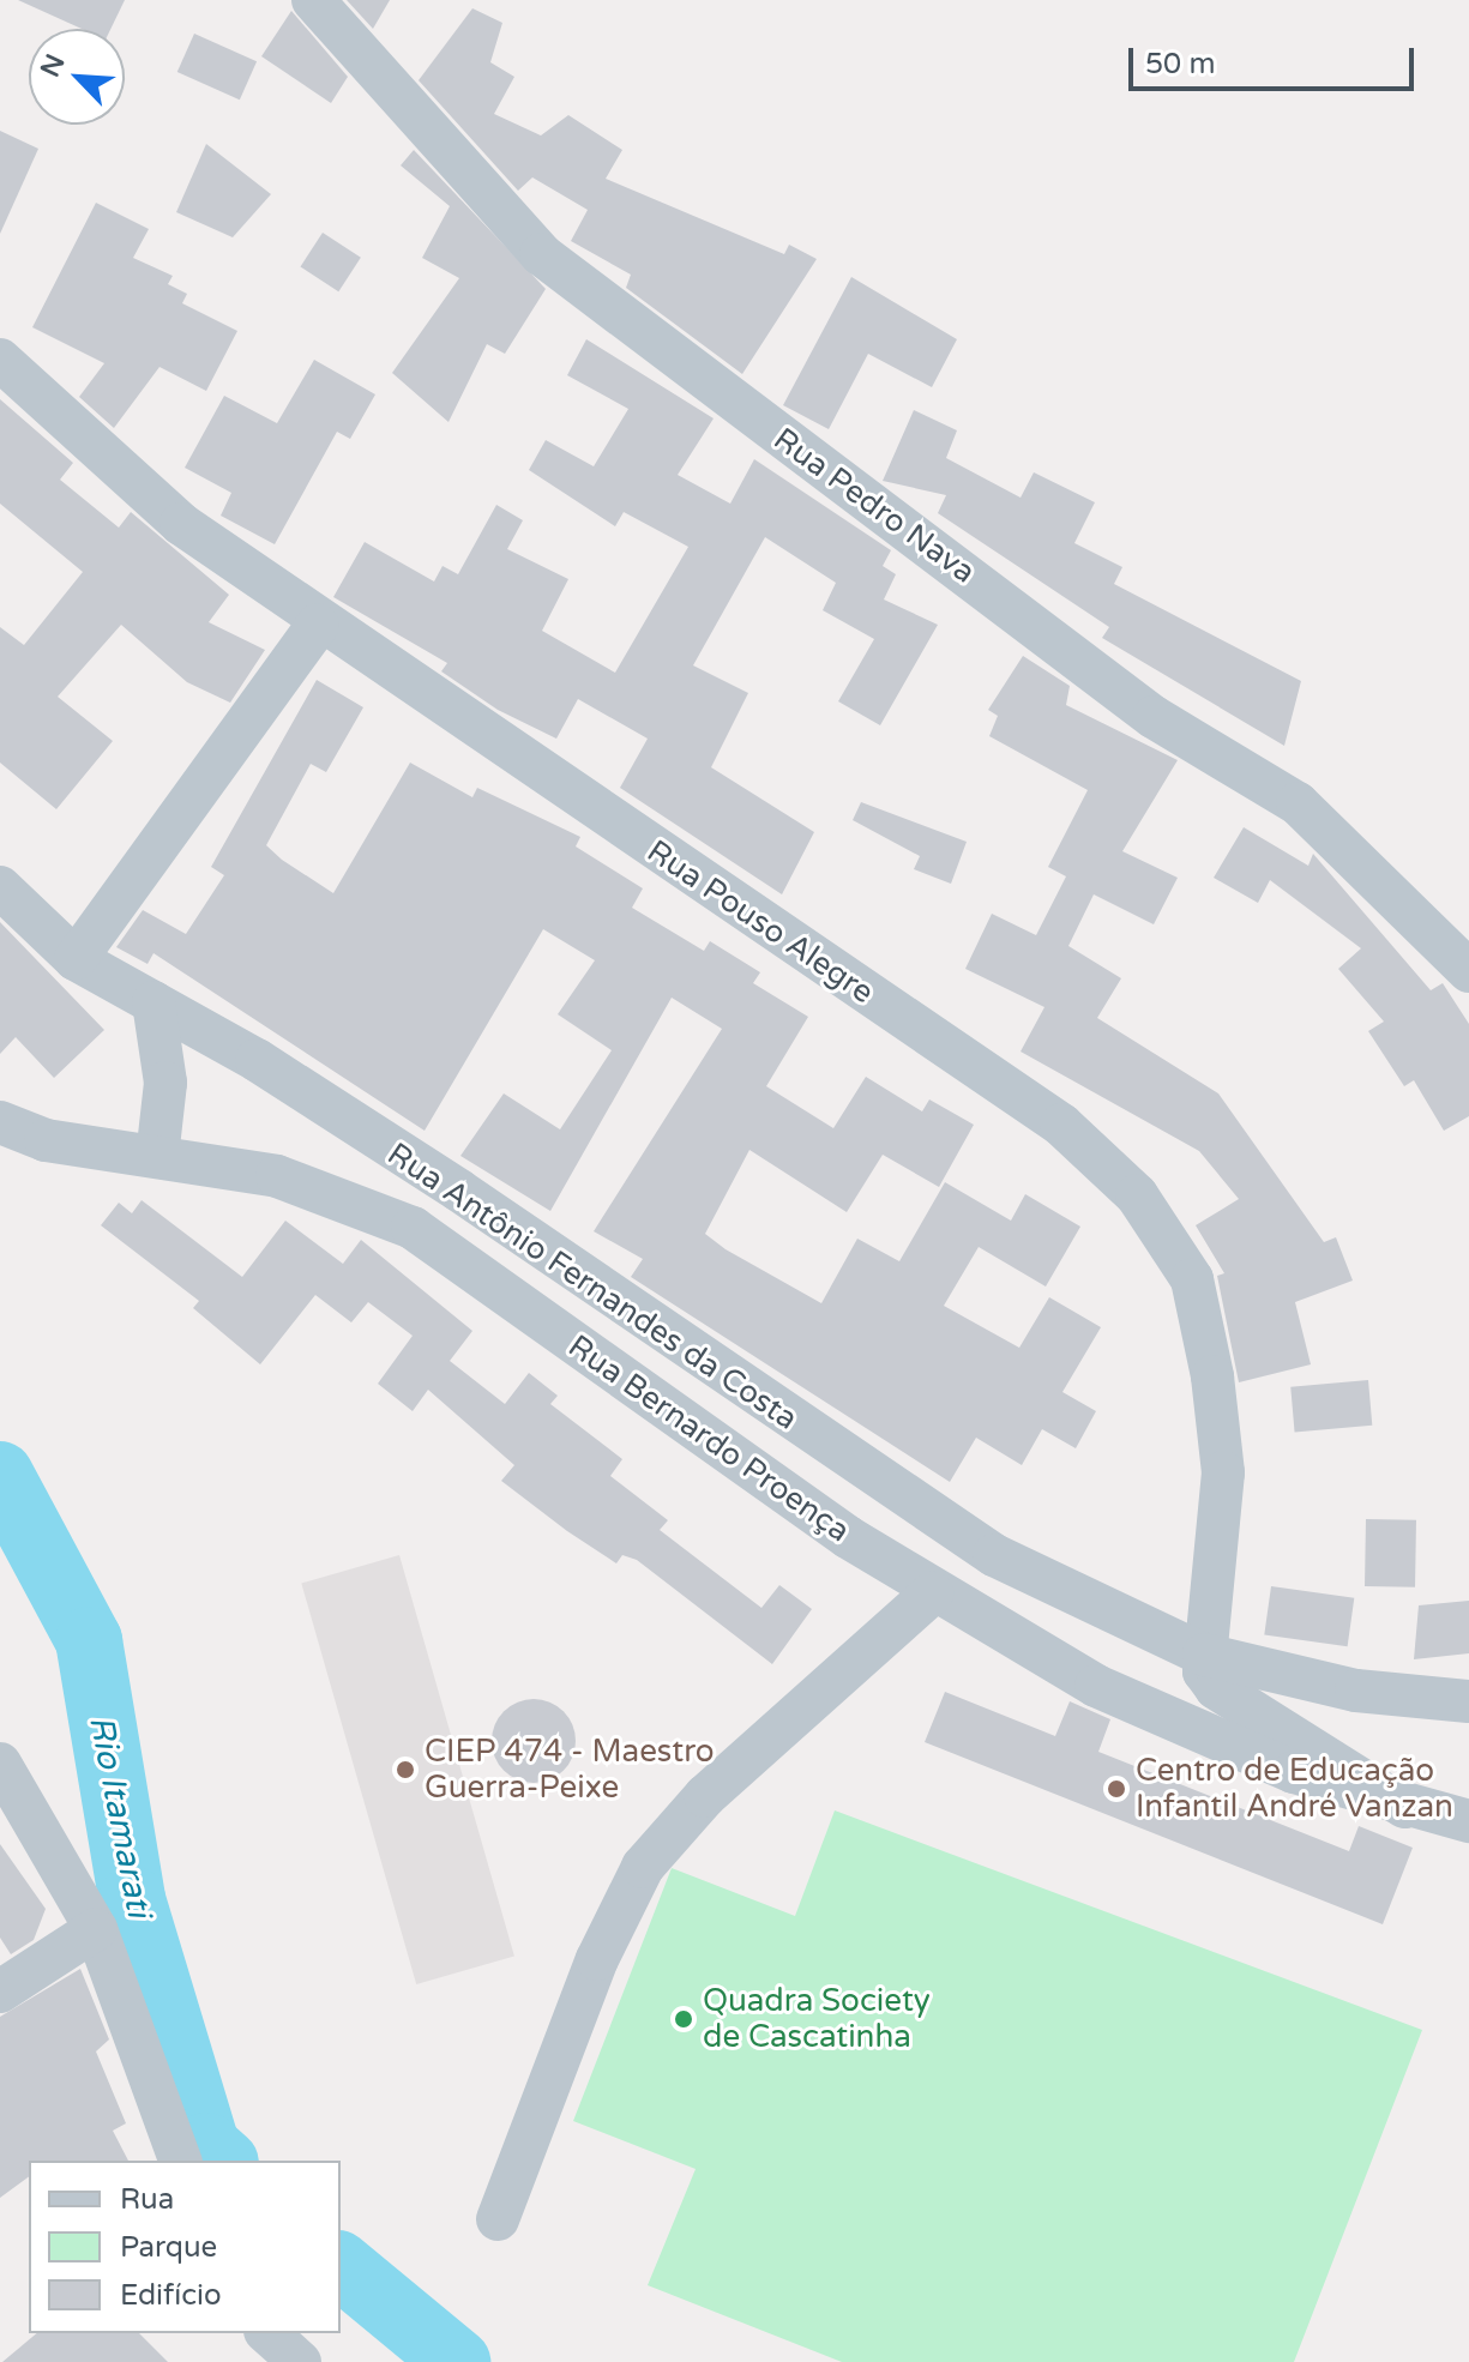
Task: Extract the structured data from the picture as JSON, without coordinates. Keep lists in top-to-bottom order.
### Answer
{
  "streets": {
    "street": [
      "Rua Pedro Nava",
      "Rua Pouso Alegre",
      "Rua Antônio Fernandes da Costa",
      "Rua Bernardo Proença"
    ]
  },
  "crossings": [
    ["Rua Pouso Alegre", "Rua Antônio Fernandes da Costa"],
    ["Rua Pouso Alegre", "Rua Bernardo Proença"],
    ["Rua Antônio Fernandes da Costa", "Rua Bernardo Proença"]
  ],
  "water": ["Rio Itamarati"],
  "places": ["CIEP 474 - Maestro Guerra-Peixe", "Centro de Educação Infantil André Vanzan", "Quadra Society de Cascatinha"],
  "legend": ["Rua", "Parque", "Edifício"],
  "scale_bar": "50 m",
  "north": "top left"
}
